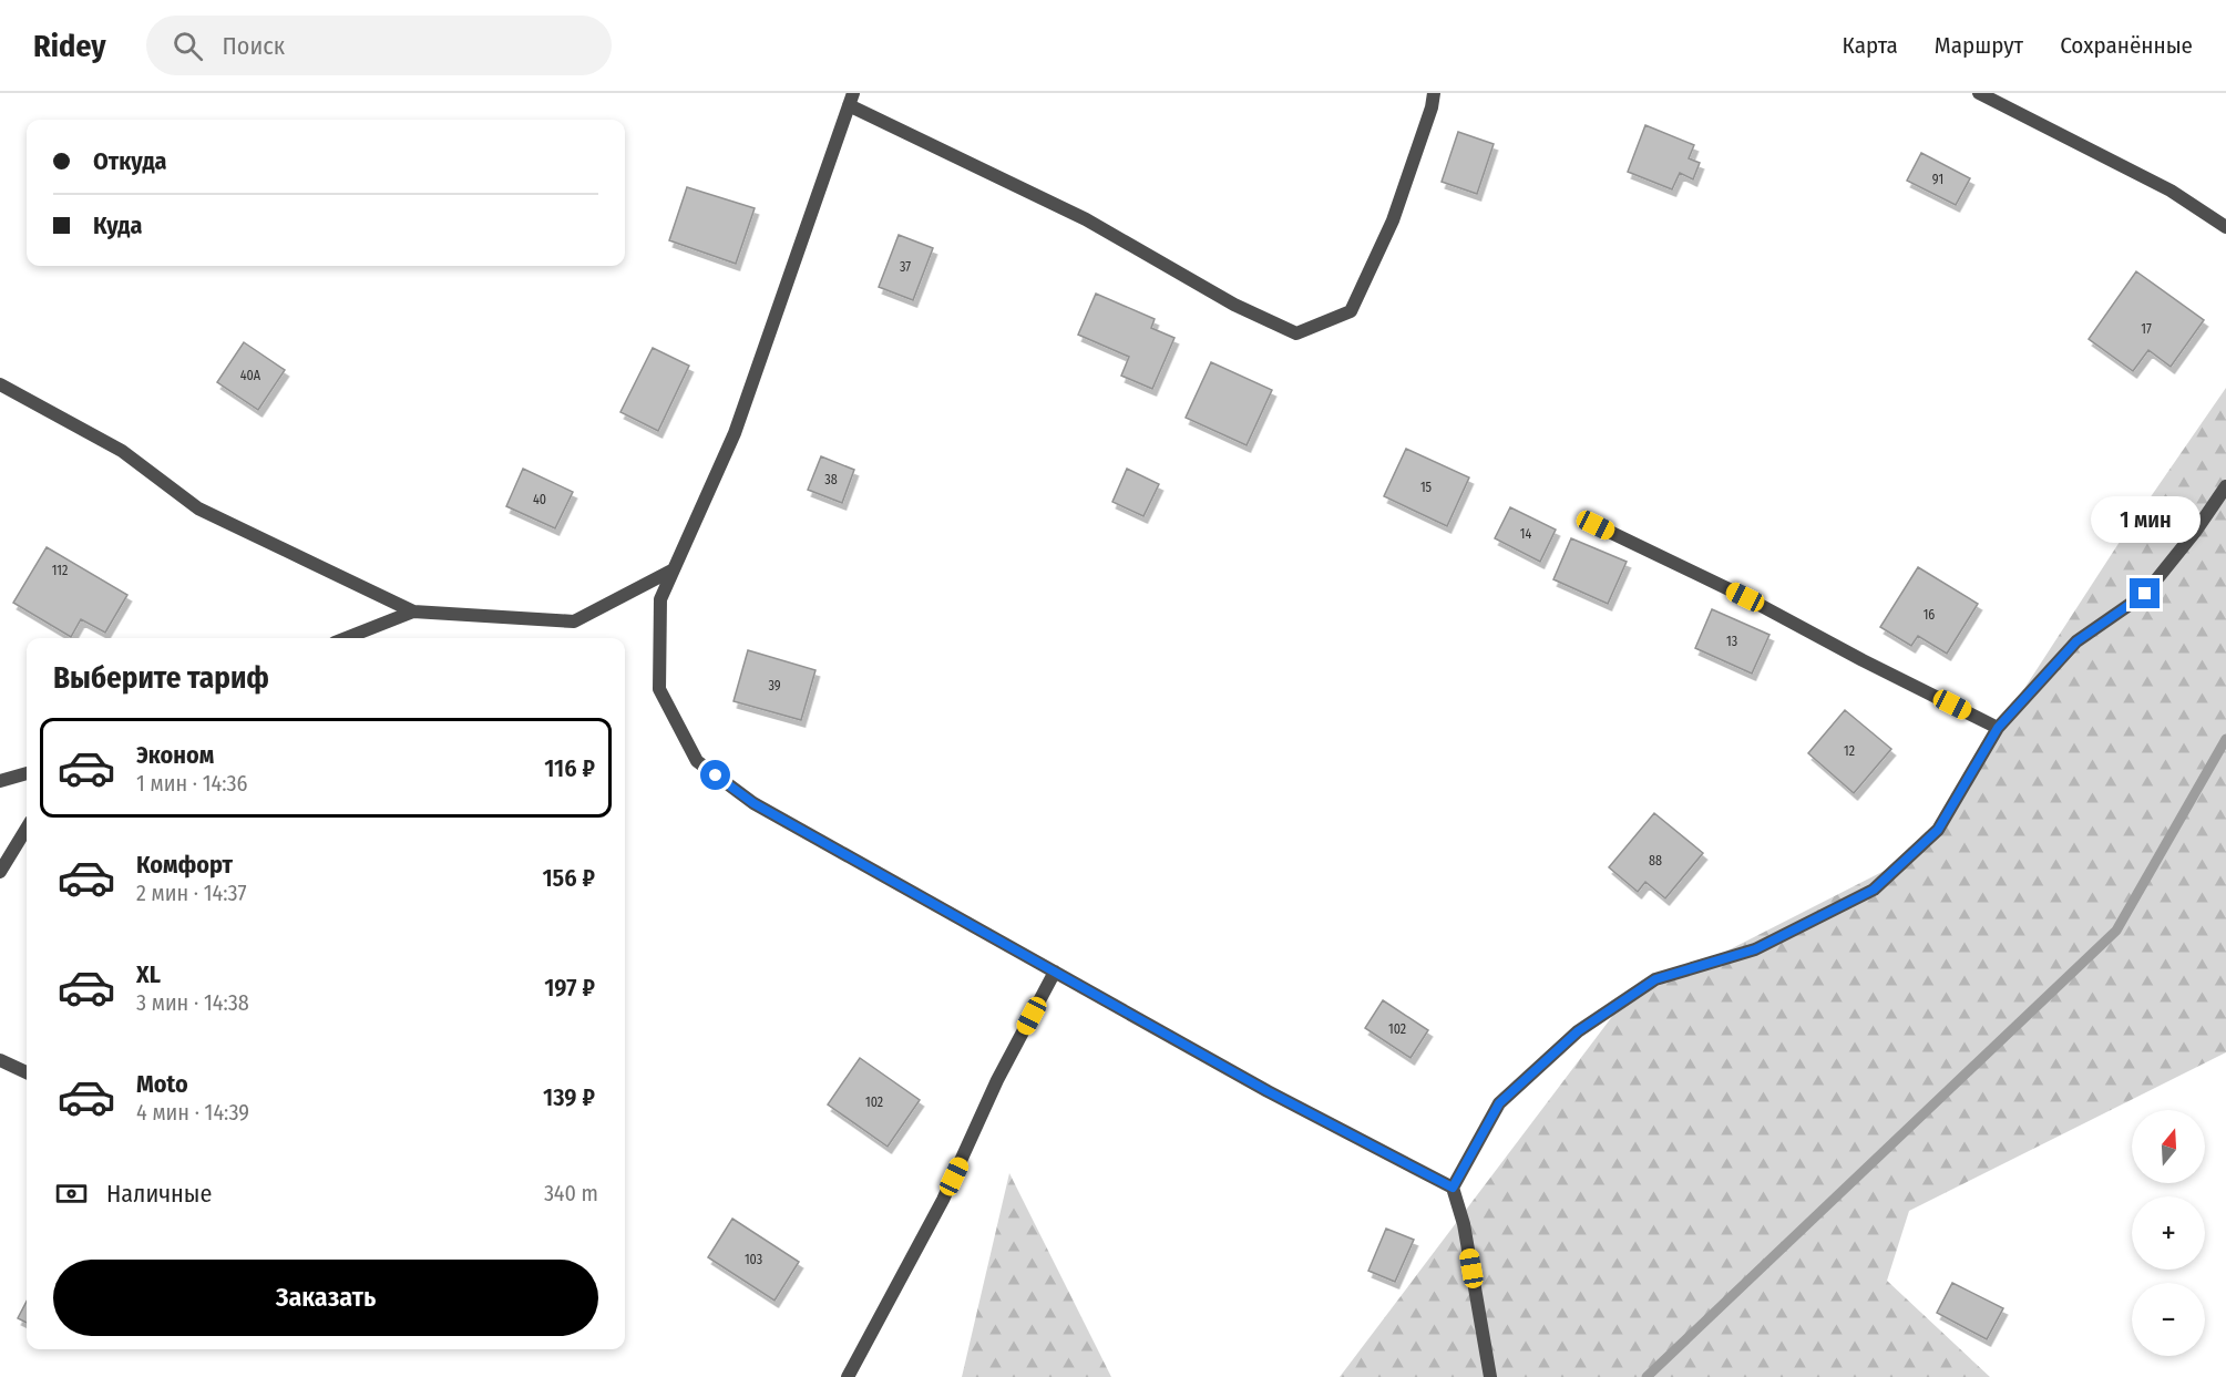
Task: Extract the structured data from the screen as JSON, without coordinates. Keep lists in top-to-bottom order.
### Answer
{
  "house_numbers": [
    "91",
    "37",
    "17",
    "40А",
    "38",
    "15",
    "40",
    "14",
    "112",
    "16",
    "13",
    "39",
    "12",
    "88",
    "102",
    "102",
    "103"
  ],
  "north": "top",
  "page": {
    "header": "Ridey",
    "search": "Поиск",
    "nav": ["Карта", "Маршрут", "Сохранённые"],
    "banner": ["Откуда", "Куда"],
    "bubble": "1 мин",
    "heading": "Выберите тариф",
    "list": [
      {
        "name": "Эконом",
        "note": "1 мин · 14:36",
        "value": "116 ₽"
      },
      {
        "name": "Комфорт",
        "note": "2 мин · 14:37",
        "value": "156 ₽"
      },
      {
        "name": "XL",
        "note": "3 мин · 14:38",
        "value": "197 ₽"
      },
      {
        "name": "Moto",
        "note": "4 мин · 14:39",
        "value": "139 ₽"
      }
    ],
    "map_buttons": ["+", "−"],
    "pay": ["Наличные", "340 m"],
    "buttons": "Заказать"
  }
}
